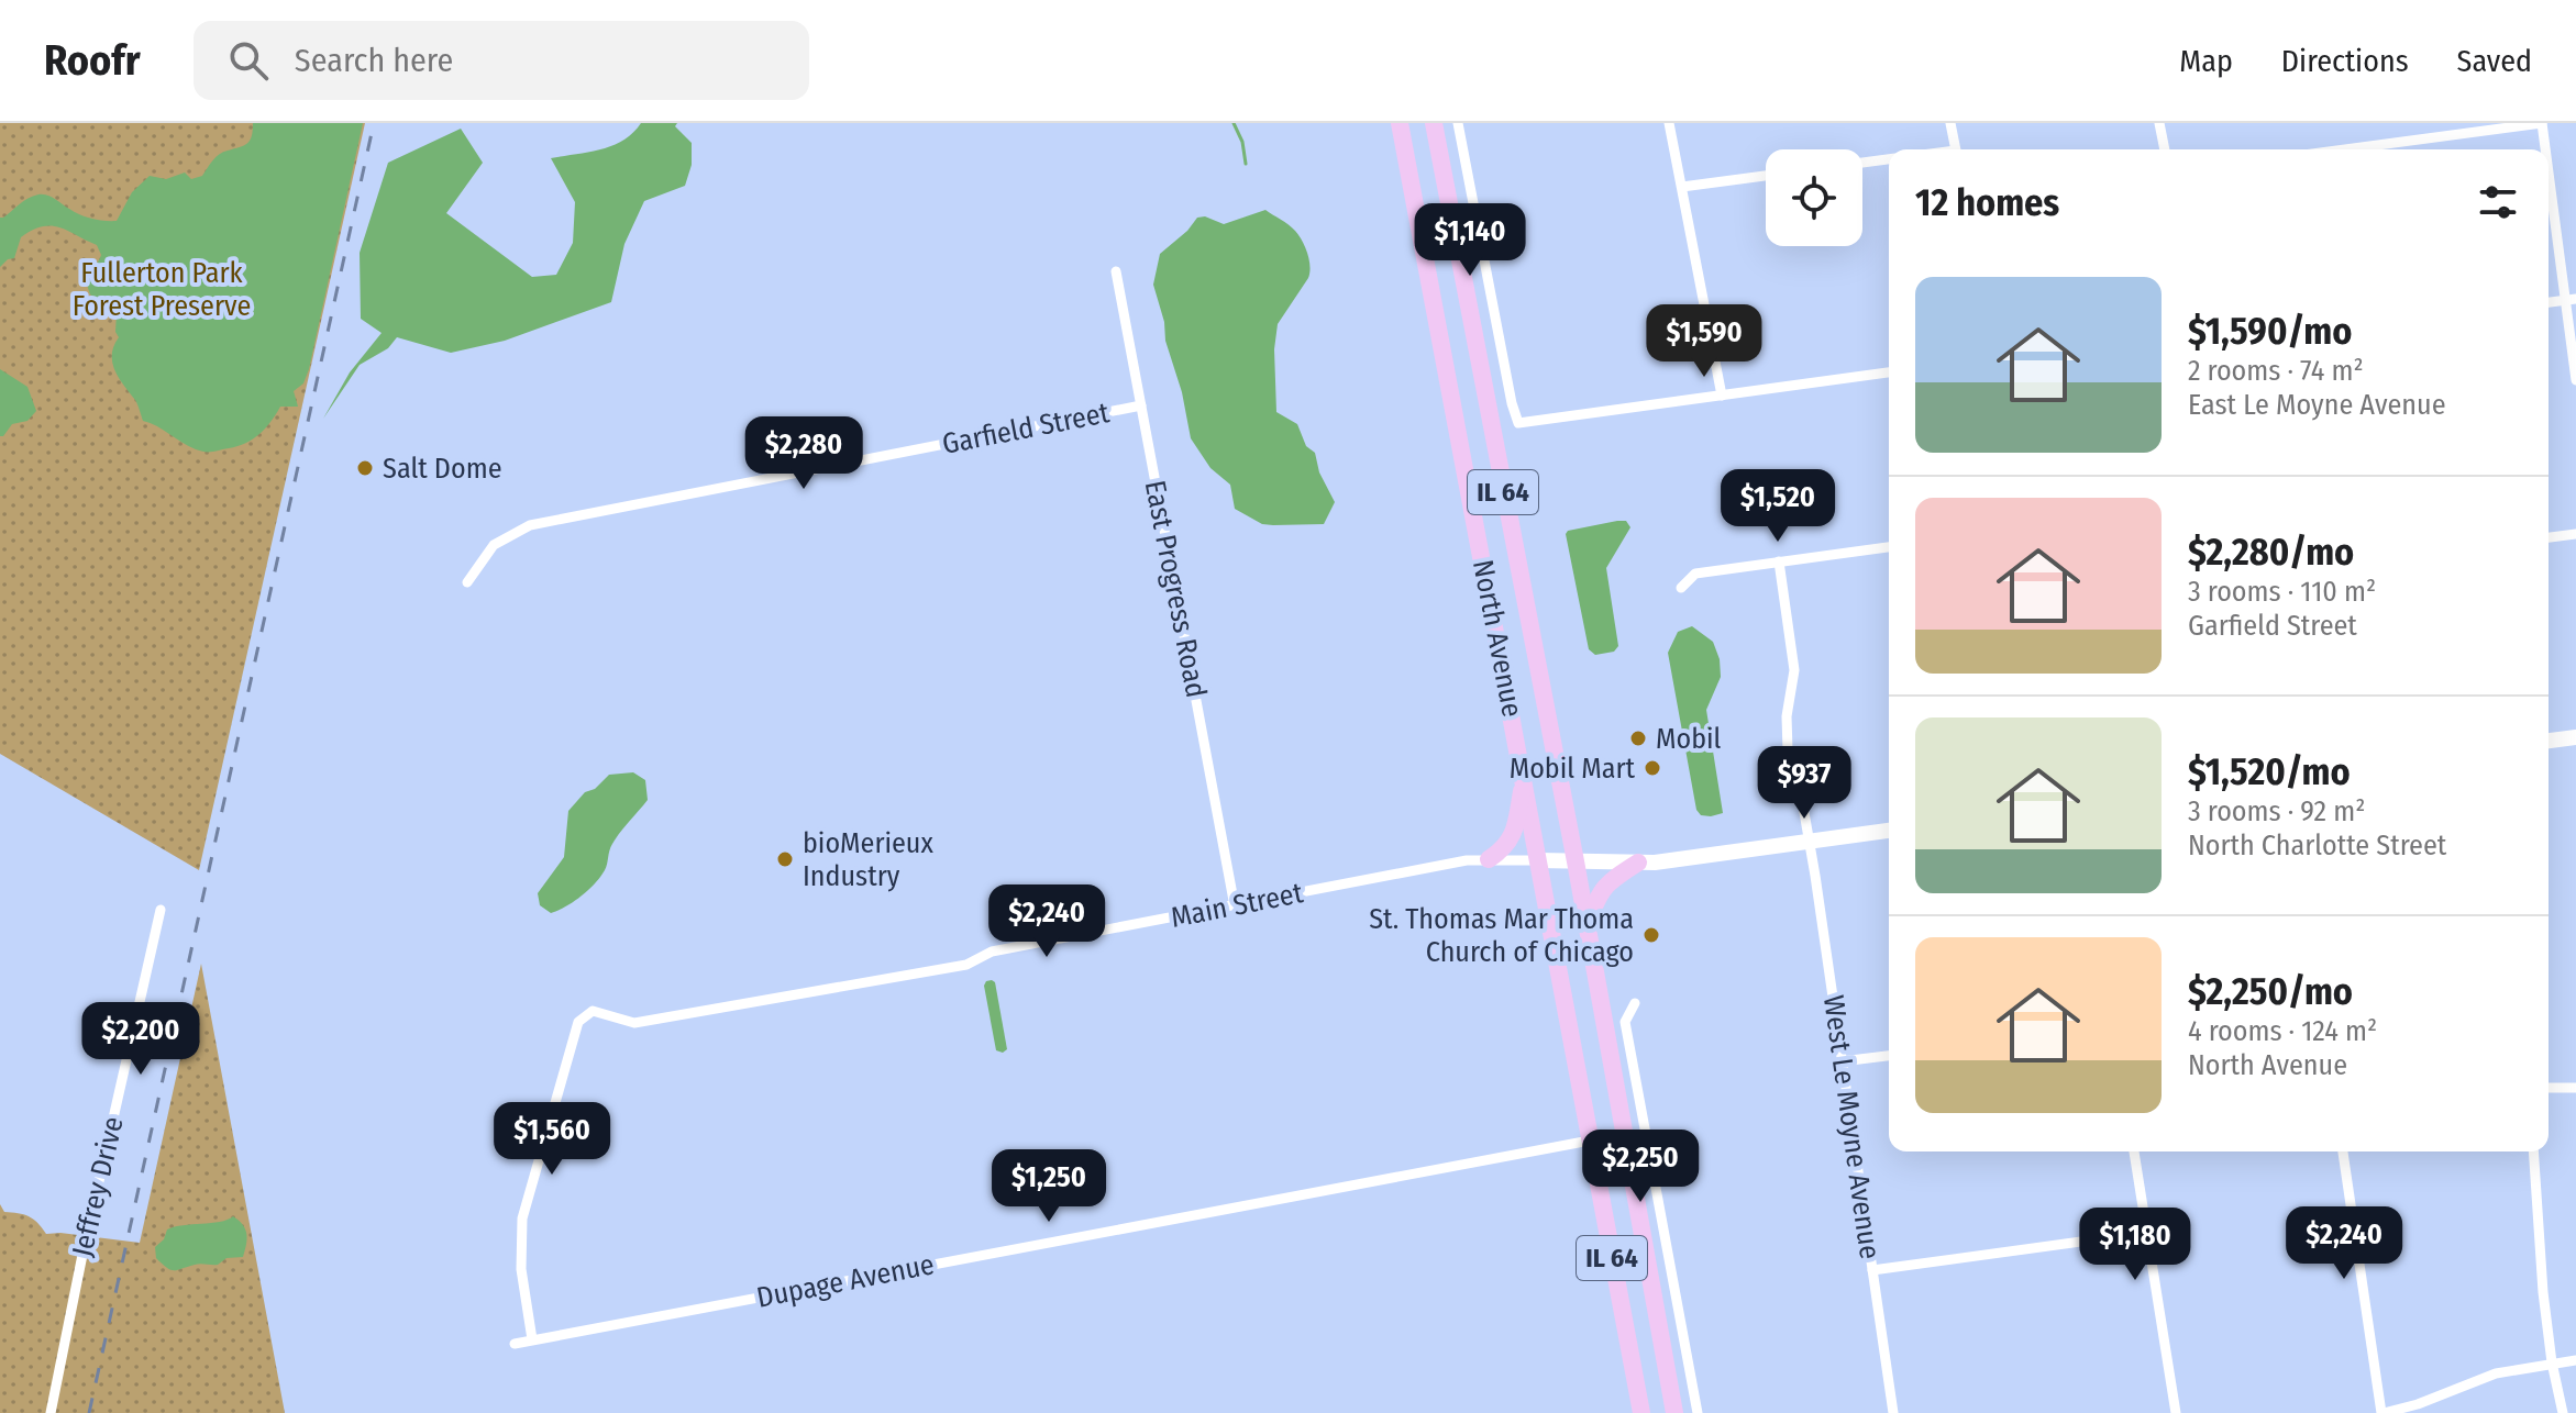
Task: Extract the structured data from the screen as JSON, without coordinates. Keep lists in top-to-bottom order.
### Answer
{
  "streets": {
    "main road": ["IL 64", "North Avenue"],
    "street": [
      "Garfield Street",
      "East Progress Road",
      "Main Street",
      "West Le Moyne Avenue",
      "Jeffrey Drive",
      "Dupage Avenue"
    ]
  },
  "crossings": [
    ["Garfield Street", "East Progress Road"],
    ["East Progress Road", "Main Street"],
    ["North Avenue", "Main Street"],
    ["North Avenue", "Dupage Avenue"],
    ["Main Street", "West Le Moyne Avenue"],
    ["Main Street", "Dupage Avenue"]
  ],
  "parks": ["Fullerton Park Forest Preserve"],
  "places": [
    "Salt Dome",
    "Mobil",
    "Mobil Mart",
    "bioMerieux Industry",
    "St. Thomas Mar Thoma Church of Chicago"
  ],
  "page": {
    "header": "Roofr",
    "search": "Search here",
    "nav": ["Map", "Directions", "Saved"],
    "heading": "12 homes",
    "price": [
      "$1,140",
      "$1,590",
      "$2,280",
      "$1,520",
      "$937",
      "$2,240",
      "$2,200",
      "$1,560",
      "$2,250",
      "$1,250",
      "$2,240",
      "$1,180"
    ],
    "list": [
      {
        "name": "$1,590/mo",
        "note": "2 rooms · 74 m² · East Le Moyne Avenue"
      },
      {
        "name": "$2,280/mo",
        "note": "3 rooms · 110 m² · Garfield Street"
      },
      {
        "name": "$1,520/mo",
        "note": "3 rooms · 92 m² · North Charlotte Street"
      },
      {
        "name": "$2,250/mo",
        "note": "4 rooms · 124 m² · North Avenue"
      }
    ]
  }
}
